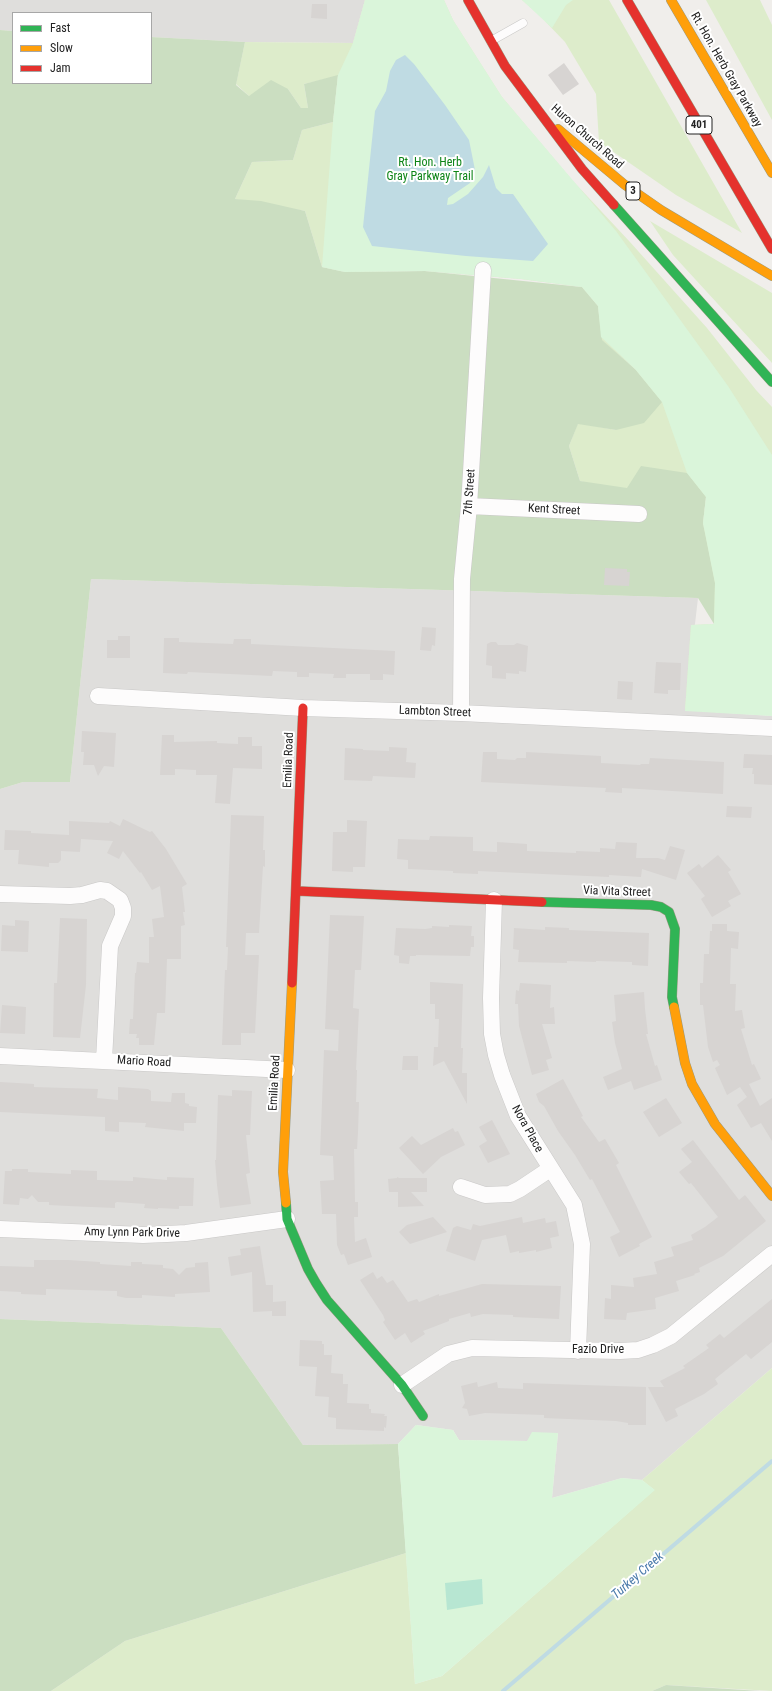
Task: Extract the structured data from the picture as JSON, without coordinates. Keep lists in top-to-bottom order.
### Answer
{
  "streets": {
    "main road": [
      "Rt. Hon. Herb Gray Parkway",
      "401",
      "Huron Church Road",
      "3",
      "Emilia Road",
      "Via Vita Street"
    ],
    "street": [
      "7th Street",
      "Kent Street",
      "Lambton Street",
      "Mario Road",
      "Nora Place",
      "Amy Lynn Park Drive",
      "Fazio Drive"
    ]
  },
  "crossings": [
    ["7th Street", "Kent Street"],
    ["7th Street", "Lambton Street"],
    ["Lambton Street", "Emilia Road"],
    ["Emilia Road", "Via Vita Street"],
    ["Emilia Road", "Mario Road"],
    ["Emilia Road", "Amy Lynn Park Drive"],
    ["Emilia Road", "Fazio Drive"],
    ["Via Vita Street", "Nora Place"],
    ["Nora Place", "Fazio Drive"]
  ],
  "water": ["Turkey Creek"],
  "parks": ["Rt. Hon. Herb Gray Parkway Trail"],
  "legend": ["Fast", "Slow", "Jam"]
}
